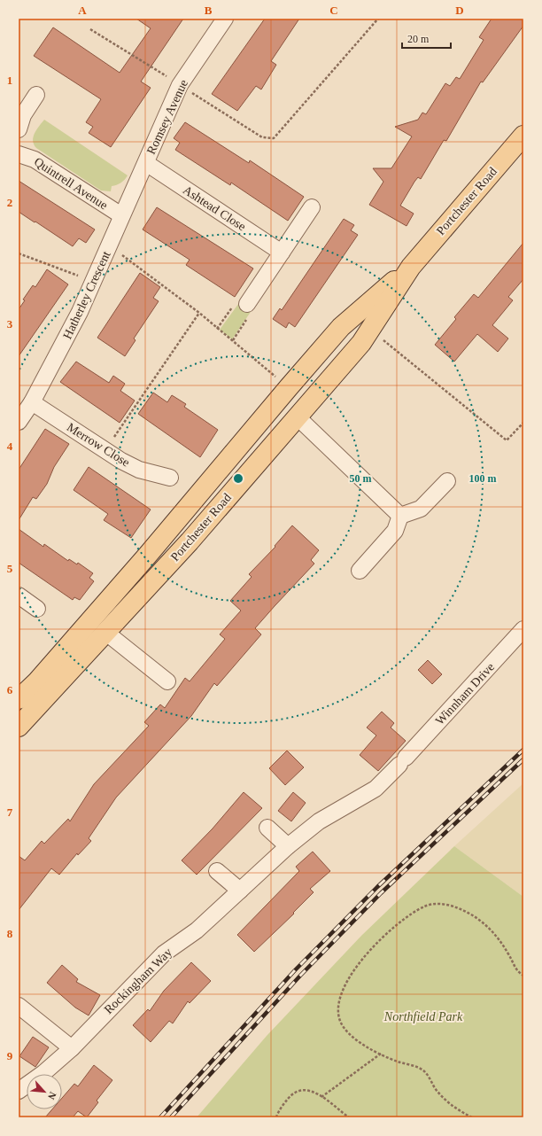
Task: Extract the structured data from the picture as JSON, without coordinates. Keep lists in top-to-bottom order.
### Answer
{
  "streets": {
    "main road": ["Portchester Road"],
    "street": [
      "Romsey Avenue",
      "Quintrell Avenue",
      "Ashtead Close",
      "Hatherley Crescent",
      "Merrow Close",
      "Winnham Drive",
      "Rockingham Way"
    ]
  },
  "crossings": [
    ["Romsey Avenue", "Ashtead Close"],
    ["Romsey Avenue", "Hatherley Crescent"],
    ["Quintrell Avenue", "Hatherley Crescent"],
    ["Ashtead Close", "Hatherley Crescent"],
    ["Hatherley Crescent", "Merrow Close"],
    ["Winnham Drive", "Rockingham Way"]
  ],
  "parks": ["Northfield Park"],
  "scale_bar": "20 m",
  "north": "bottom right",
  "grid": {
    "columns": [
      "A",
      "B",
      "C",
      "D"
    ],
    "rows": [
      "1",
      "2",
      "3",
      "4",
      "5",
      "6",
      "7",
      "8",
      "9"
    ]
  },
  "rings": ["50 m", "100 m"]
}
